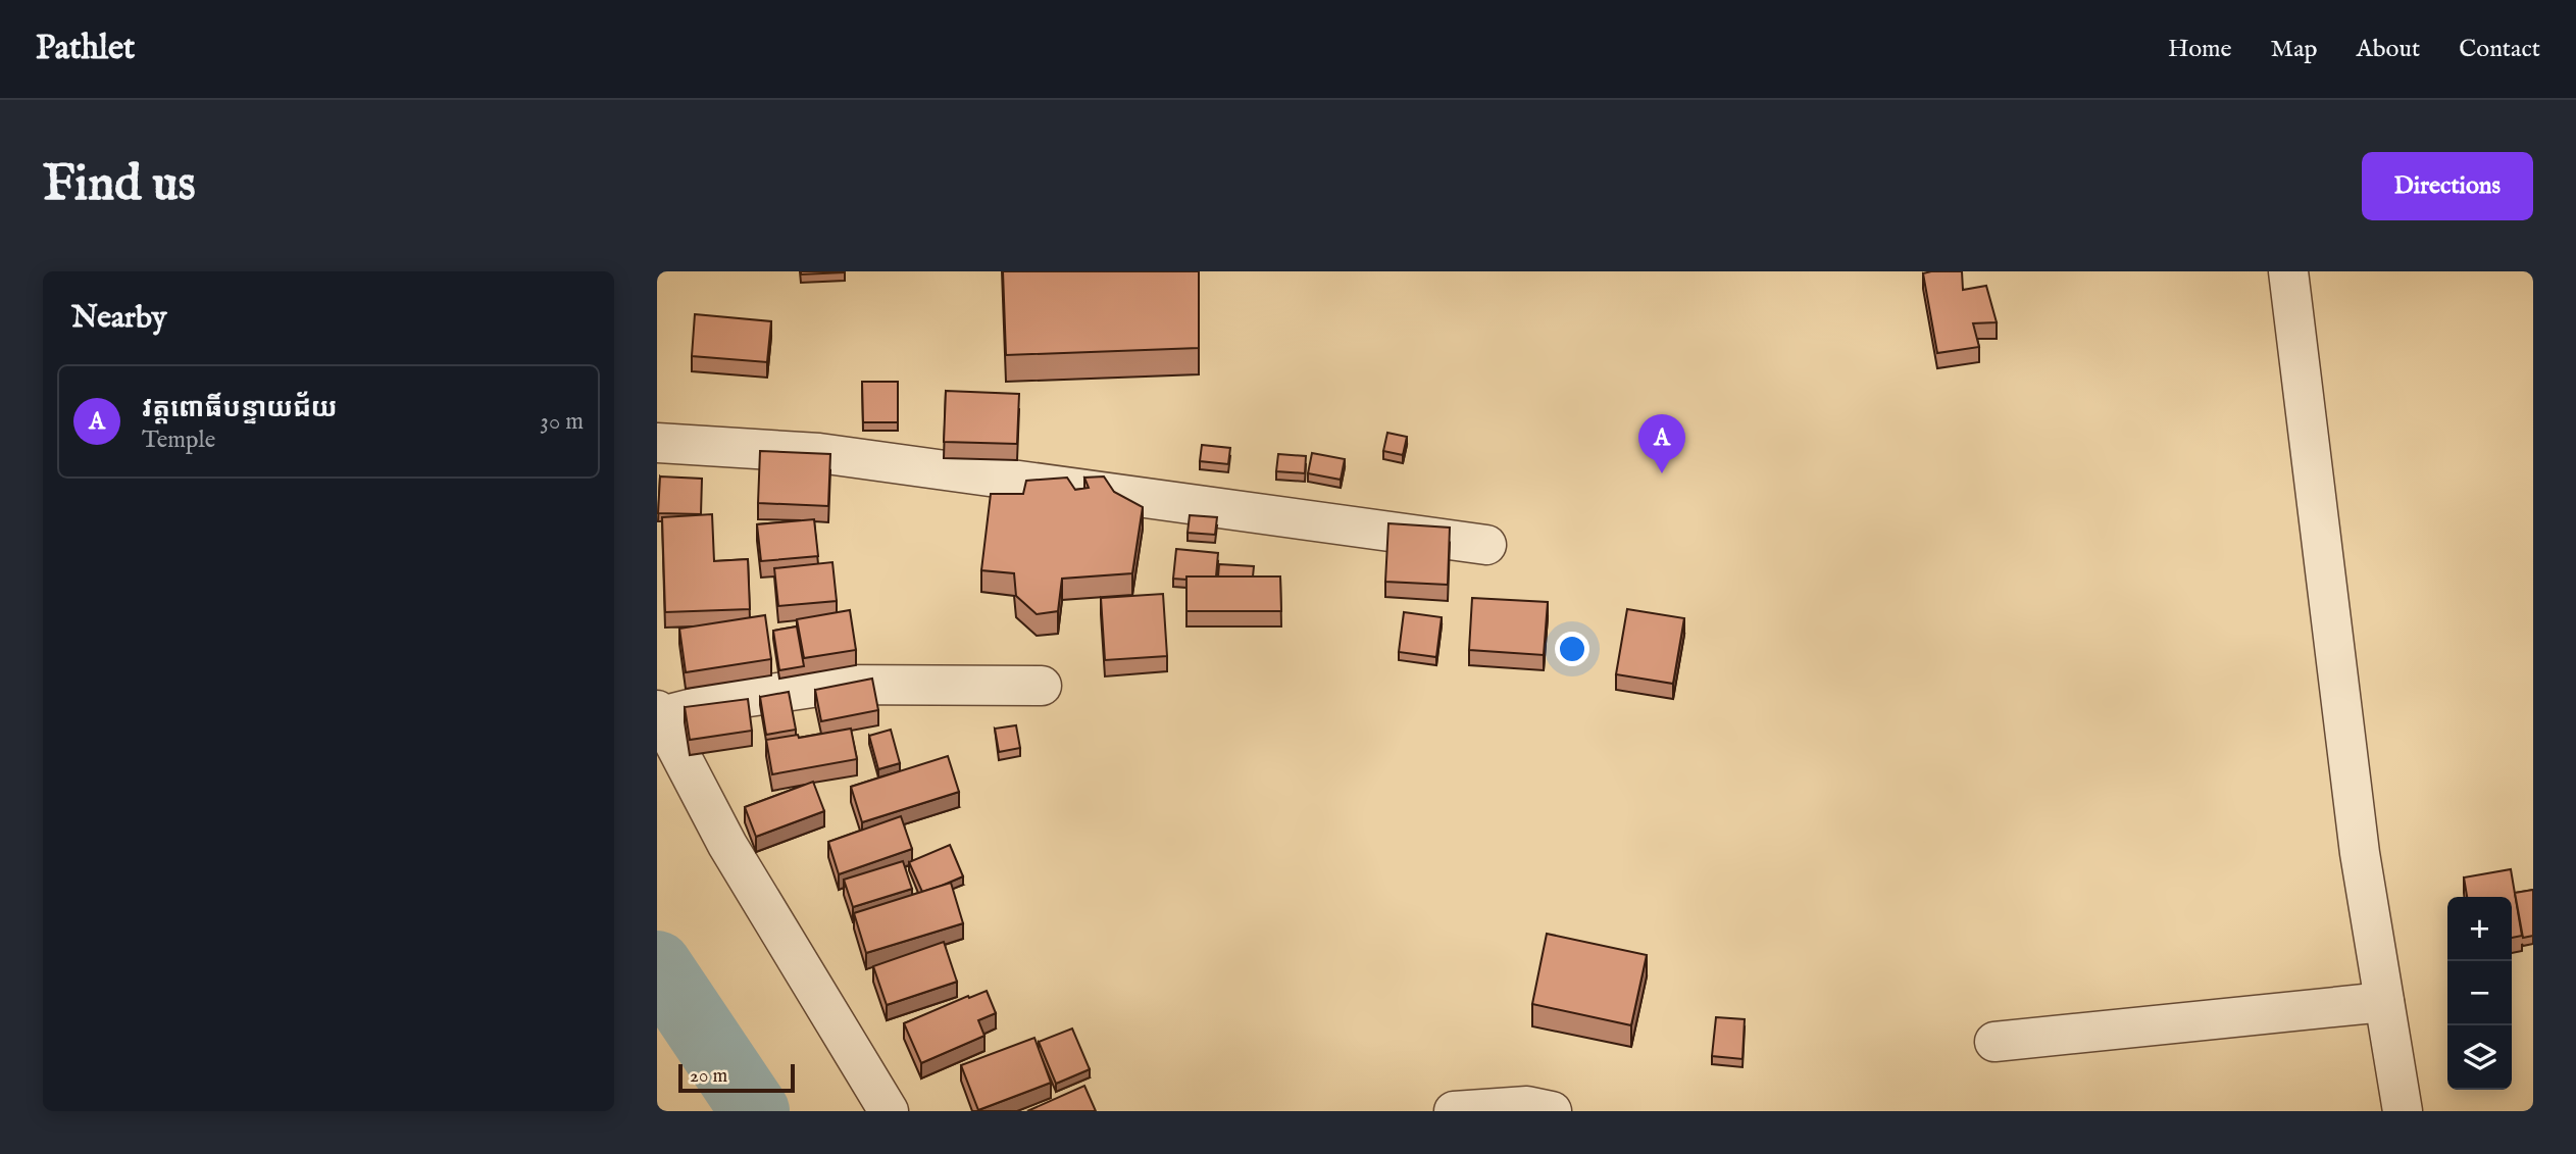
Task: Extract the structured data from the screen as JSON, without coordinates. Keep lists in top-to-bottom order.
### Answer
{
  "scale_bar": "20 m",
  "page": {
    "header": "Pathlet",
    "nav": [
      "Home",
      "Map",
      "About",
      "Contact"
    ],
    "buttons": "Directions",
    "title": "Find us",
    "heading": "Nearby",
    "list": [
      {
        "mark": "A",
        "name": "វត្តពោធិ៍បន្ទាយជ័យ",
        "note": "Temple",
        "value": "30 m"
      }
    ],
    "pins": "A",
    "map_buttons": ["+", "−"],
    "scale": "20 m"
  }
}
